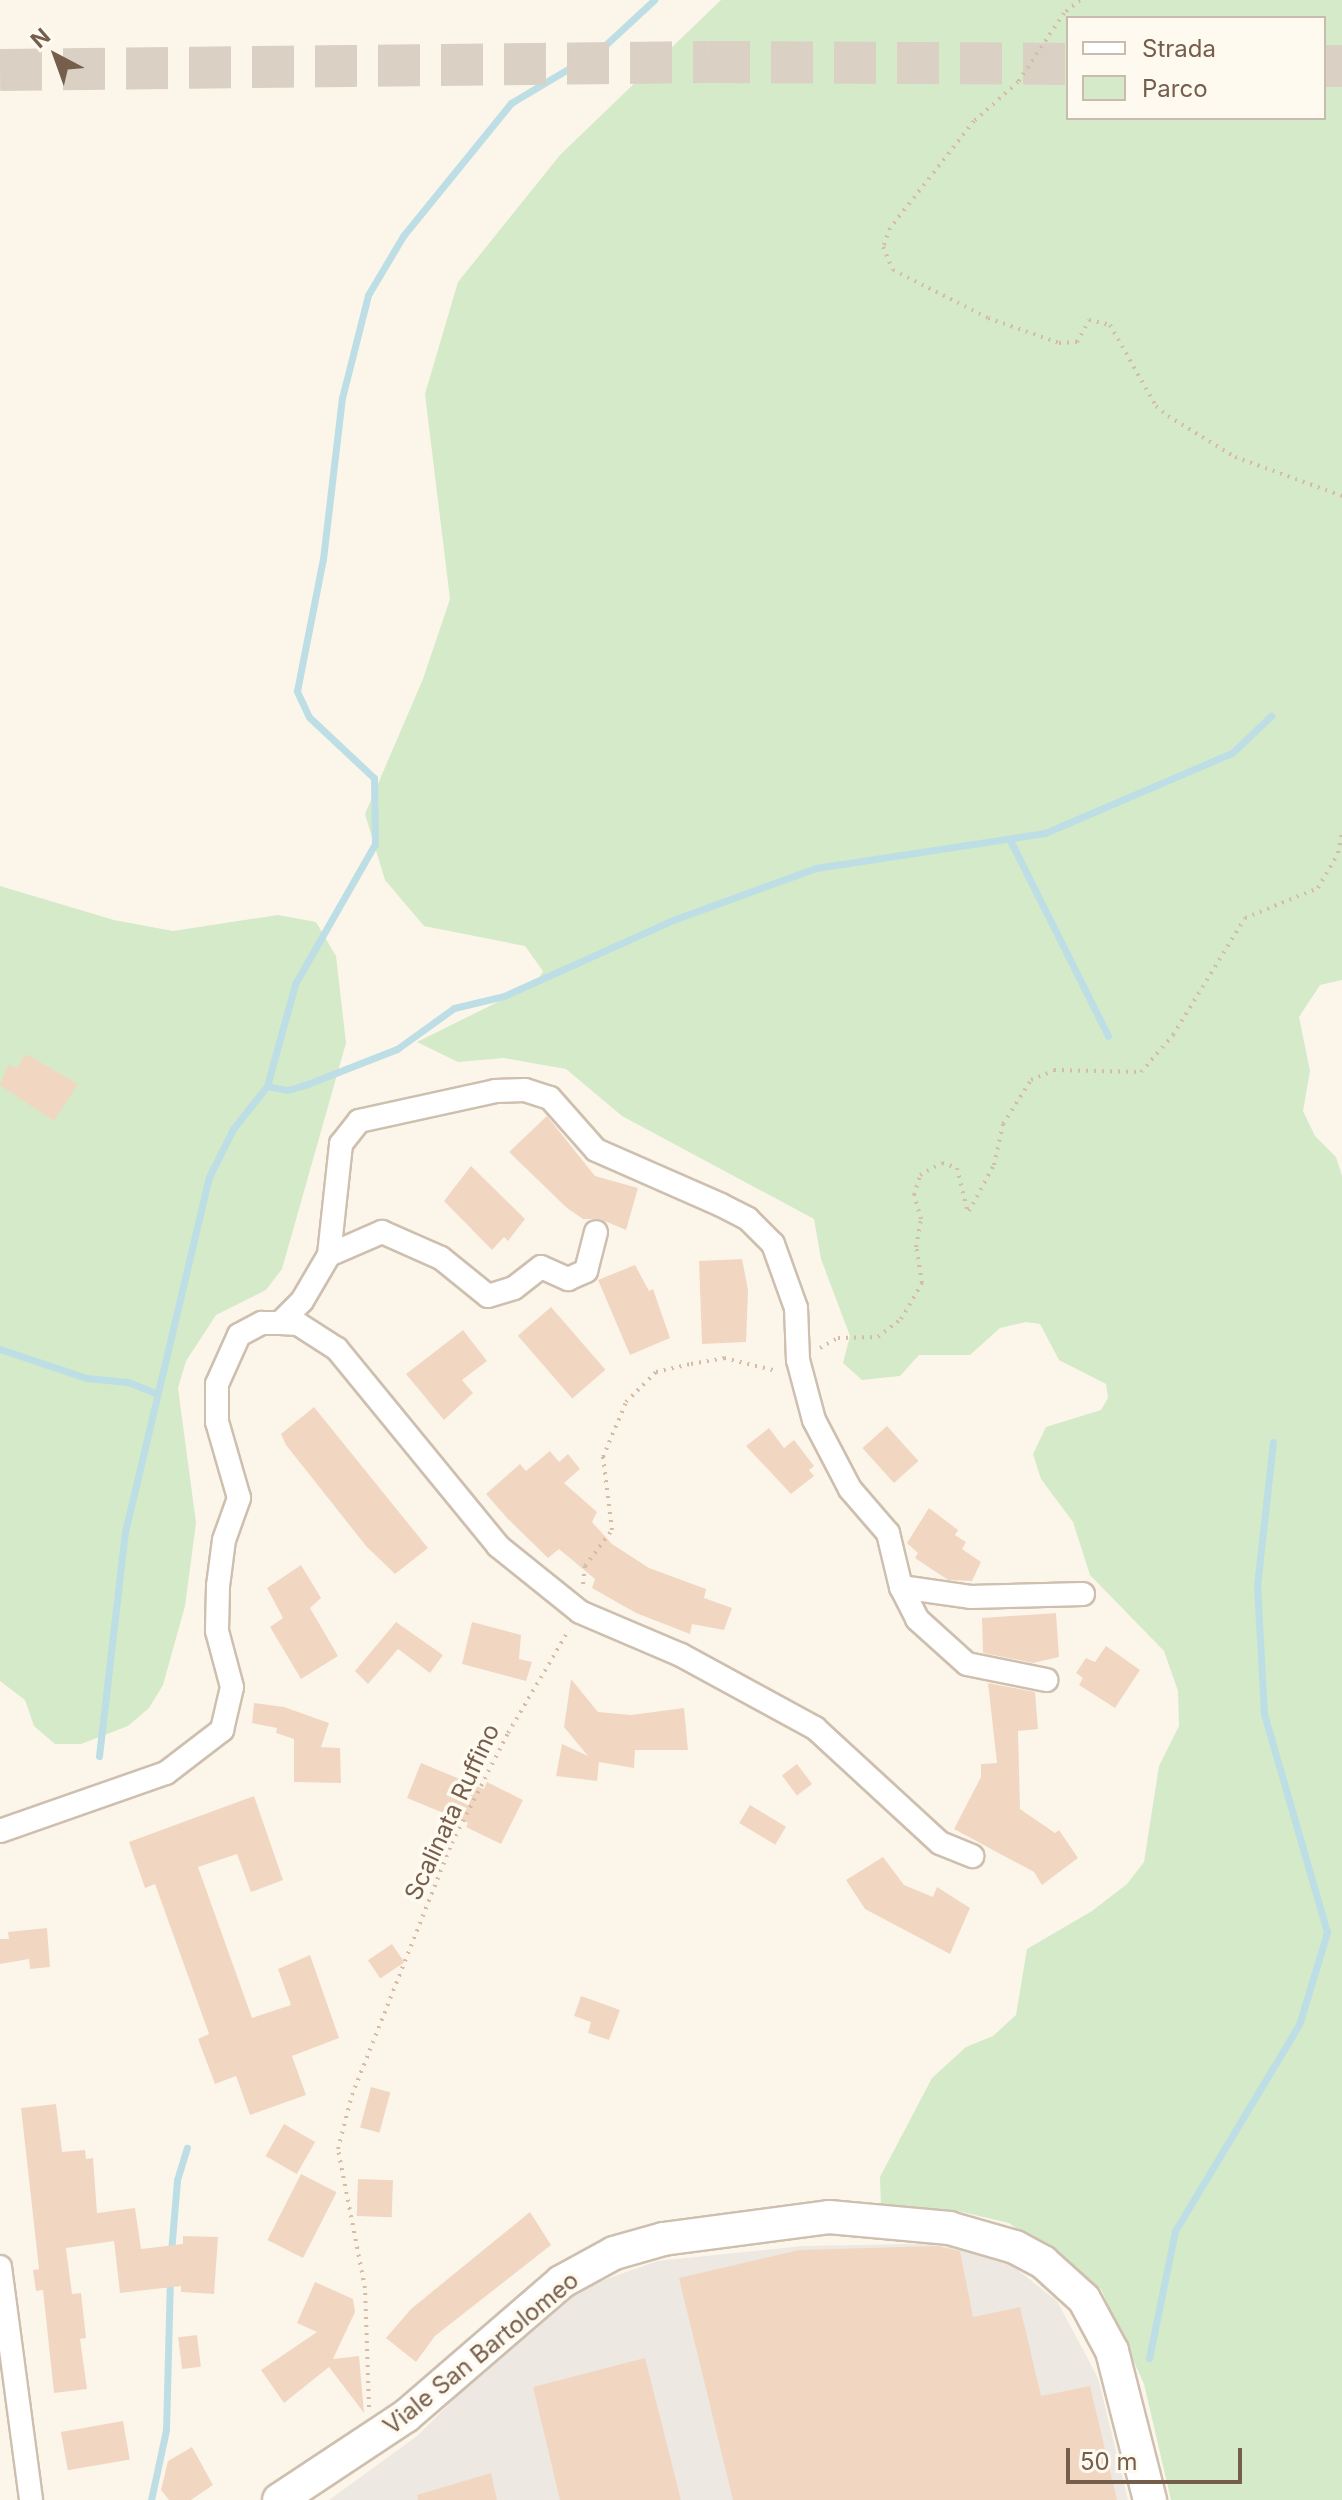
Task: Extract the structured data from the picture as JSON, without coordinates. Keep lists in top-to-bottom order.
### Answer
{
  "streets": {
    "main road": ["Viale San Bartolomeo"],
    "path": ["Scalinata Ruffino"]
  },
  "crossings": [
    ["Scalinata Ruffino", "Viale San Bartolomeo"]
  ],
  "legend": ["Strada", "Parco"],
  "scale_bar": "50 m",
  "north": "top left"
}
